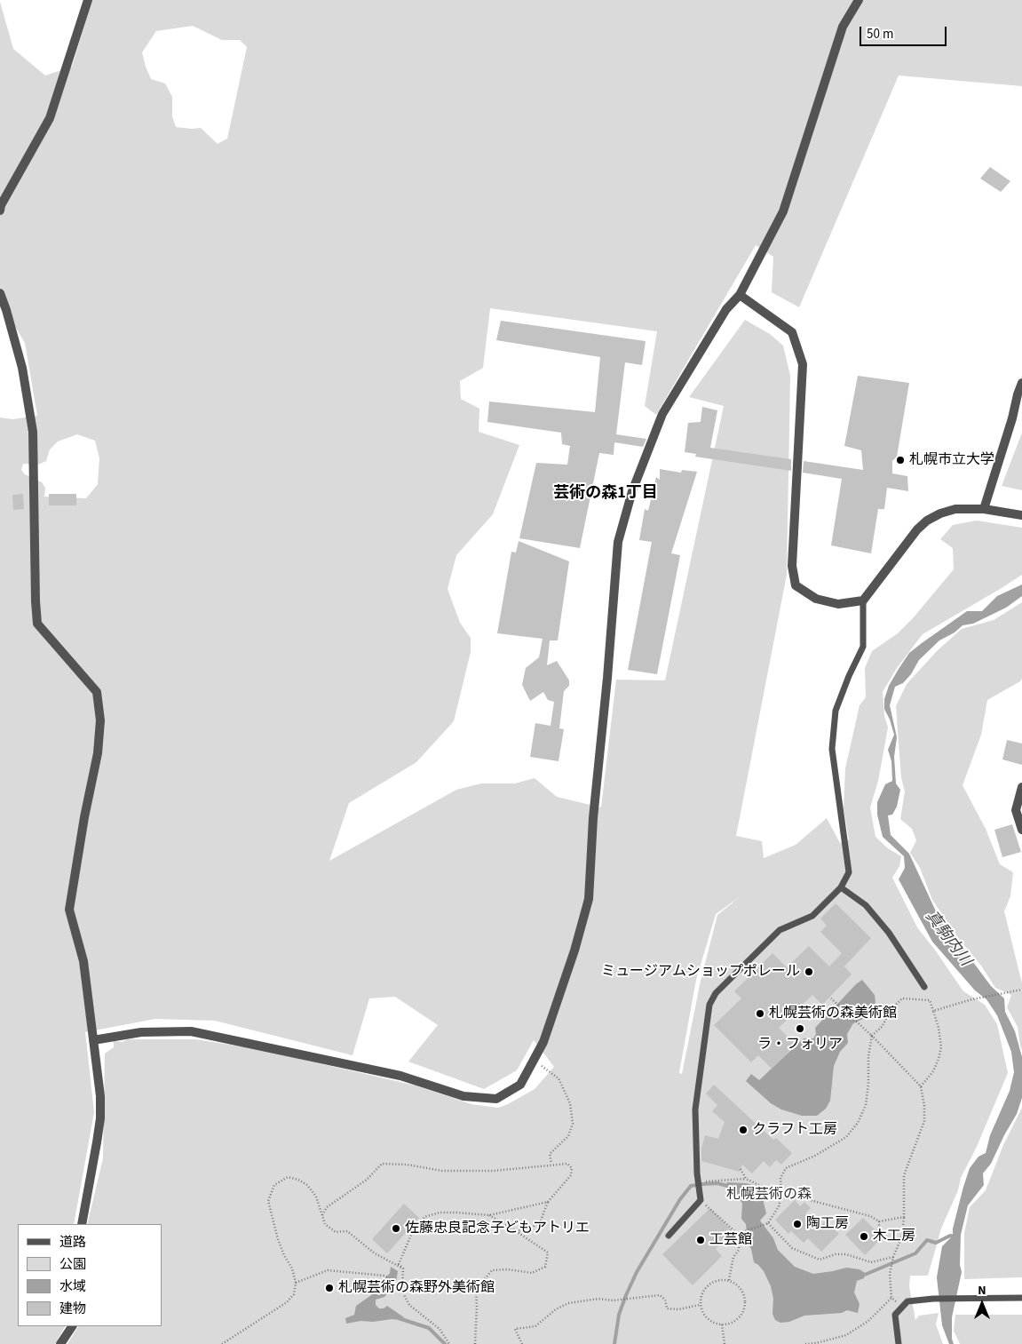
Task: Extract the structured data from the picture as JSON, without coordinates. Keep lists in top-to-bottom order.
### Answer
{
  "districts": ["芸術の森1丁目"],
  "water": ["真駒内川"],
  "parks": ["札幌芸術の森"],
  "places": [
    "札幌市立大学",
    "ミュージアムショップポレール",
    "札幌芸術の森美術館",
    "ラ・フォリア",
    "クラフト工房",
    "陶工房",
    "佐藤忠良記念子どもアトリエ",
    "木工房",
    "工芸館",
    "札幌芸術の森野外美術館"
  ],
  "legend": [
    "道路",
    "公園",
    "水域",
    "建物"
  ],
  "scale_bar": "50 m",
  "north": "top"
}
